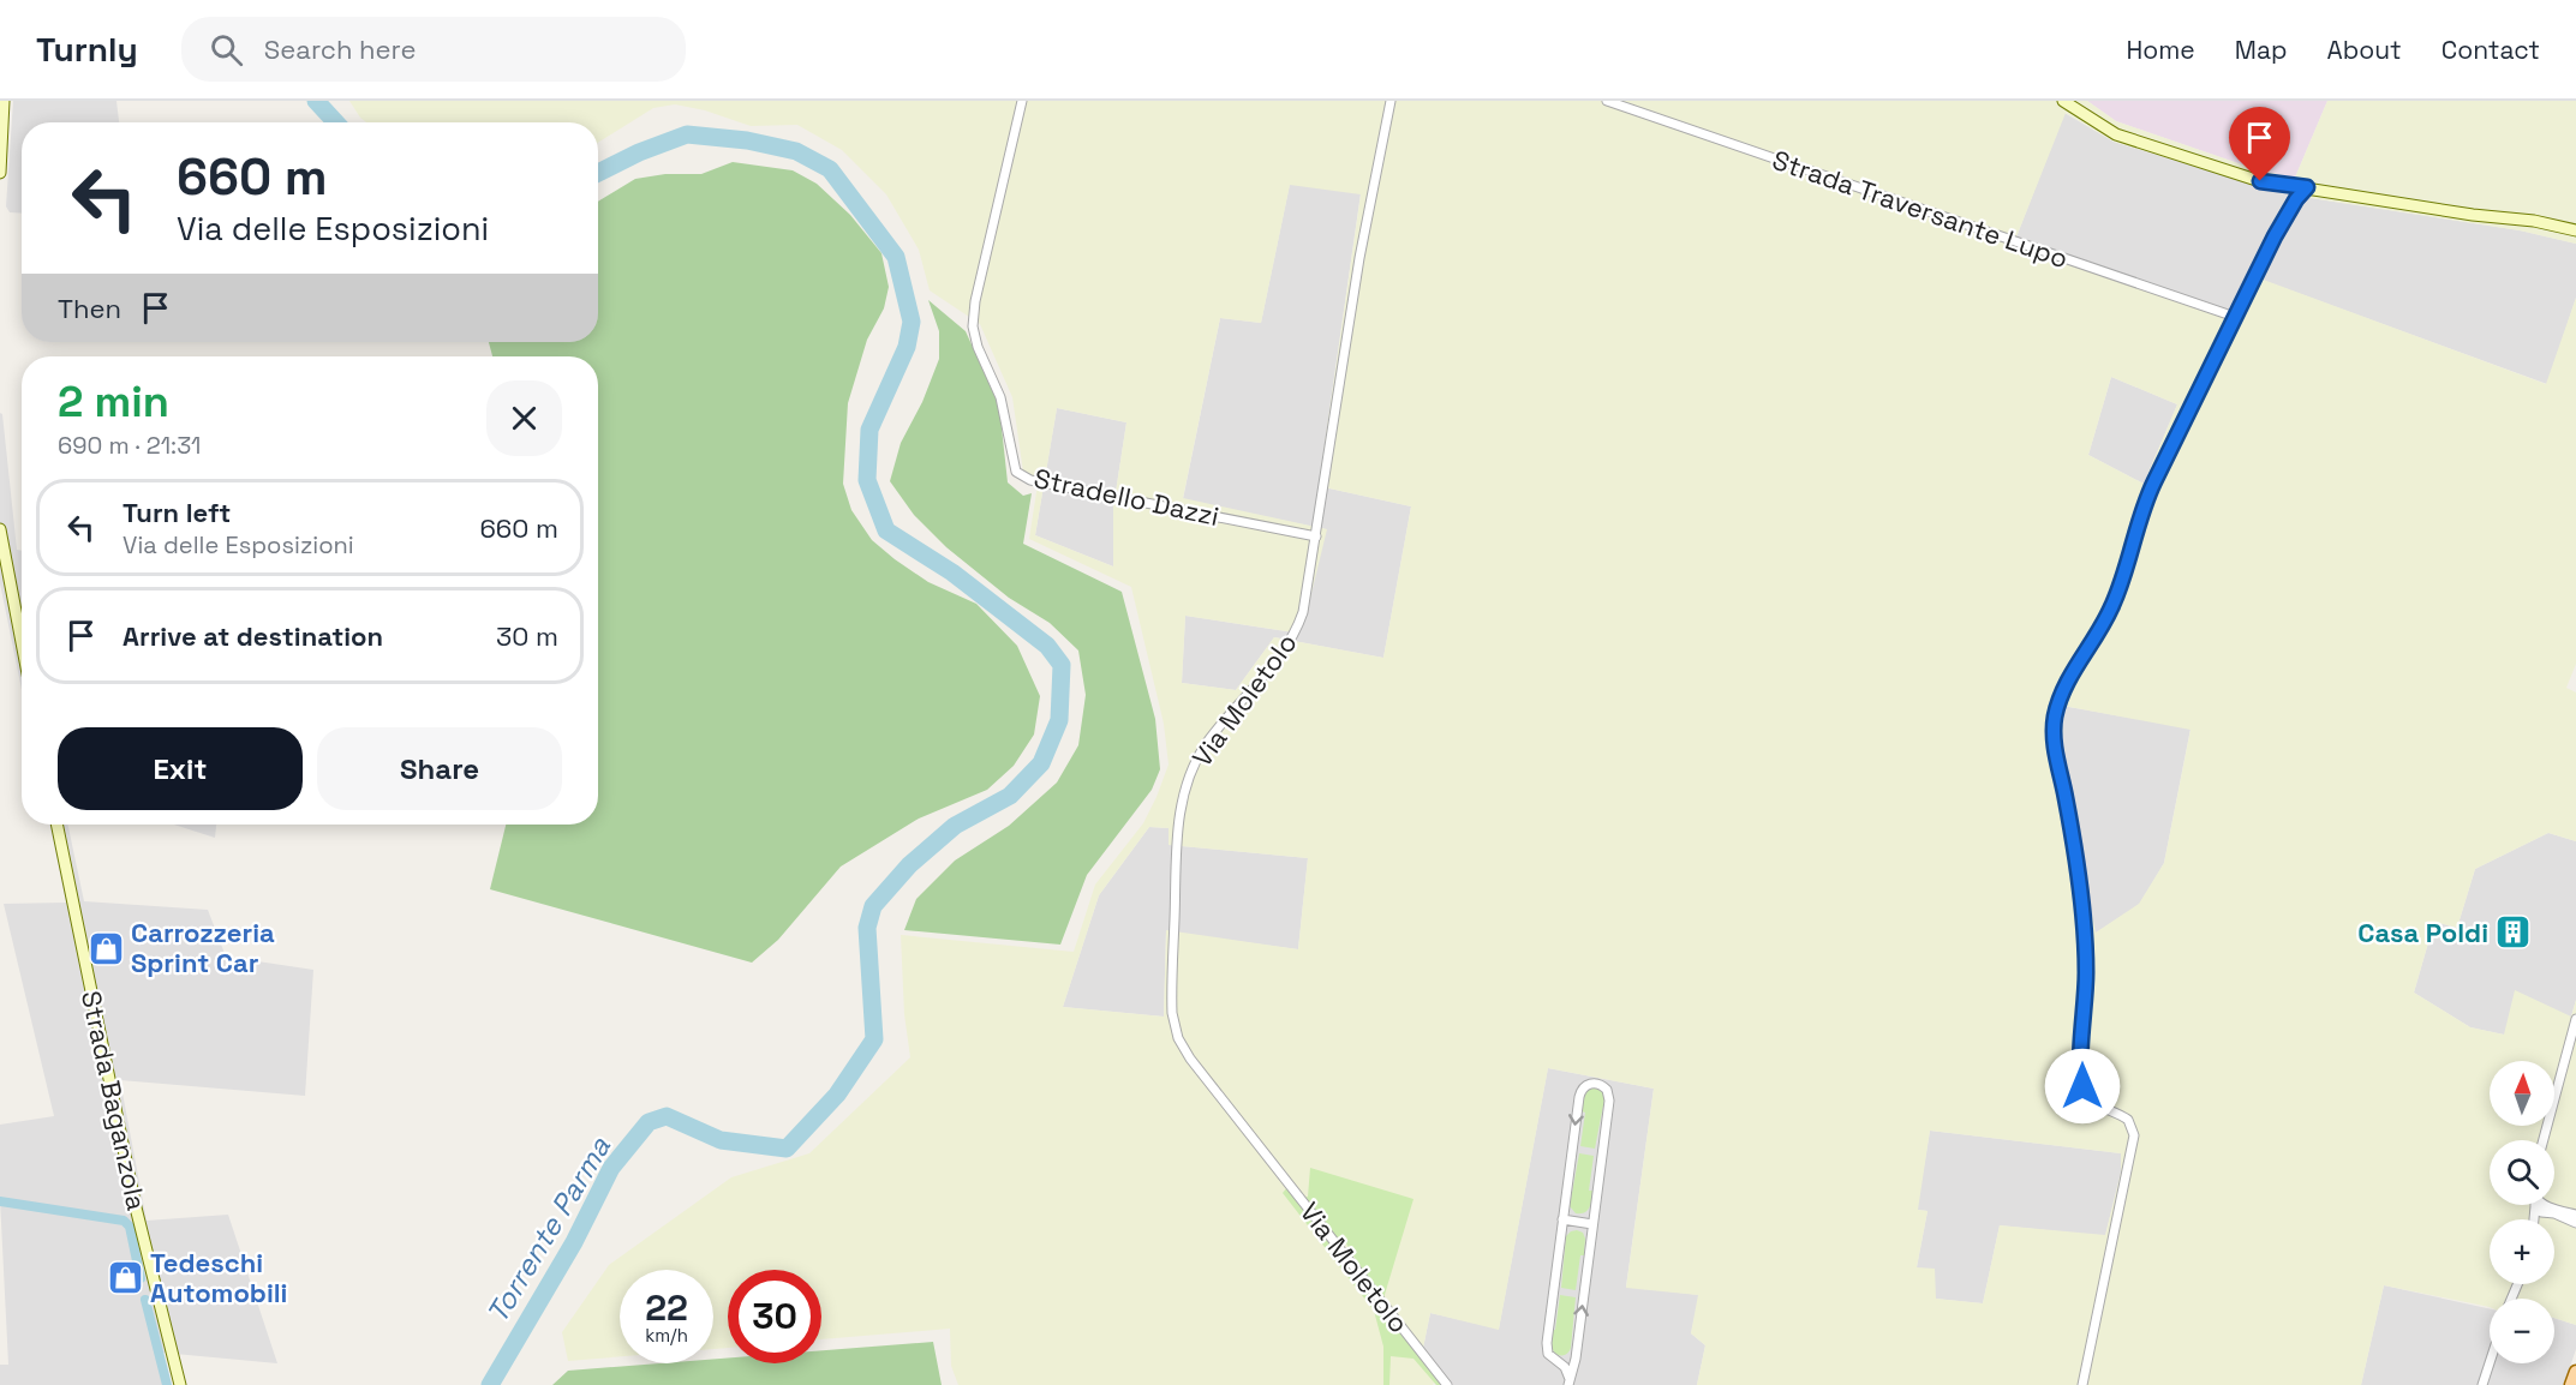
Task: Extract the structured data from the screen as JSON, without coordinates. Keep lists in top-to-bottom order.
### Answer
{
  "streets": {
    "main road": ["Strada Baganzola"],
    "street": ["Strada Traversante Lupo", "Stradello Dazzi", "Via Moletolo"]
  },
  "crossings": [
    ["Stradello Dazzi", "Via Moletolo"]
  ],
  "water": ["Torrente Parma"],
  "places": {
    "building": ["Casa Poldi"],
    "shop": ["Carrozzeria Sprint Car", "Tedeschi Automobili"]
  },
  "north": "top",
  "page": {
    "header": "Turnly",
    "search": "Search here",
    "nav": [
      "Home",
      "Map",
      "About",
      "Contact"
    ],
    "turn": ["660 m", "Via delle Esposizioni"],
    "then": "Then",
    "heading": ["2 min", "690 m · 21:31"],
    "list": [
      {
        "name": "Turn left",
        "note": "Via delle Esposizioni",
        "value": "660 m"
      },
      {
        "name": "Arrive at destination",
        "value": "30 m"
      }
    ],
    "buttons": ["Exit", "Share"],
    "map_buttons": ["+", "−"],
    "speed": "22 km/h",
    "limit": "30"
  }
}
